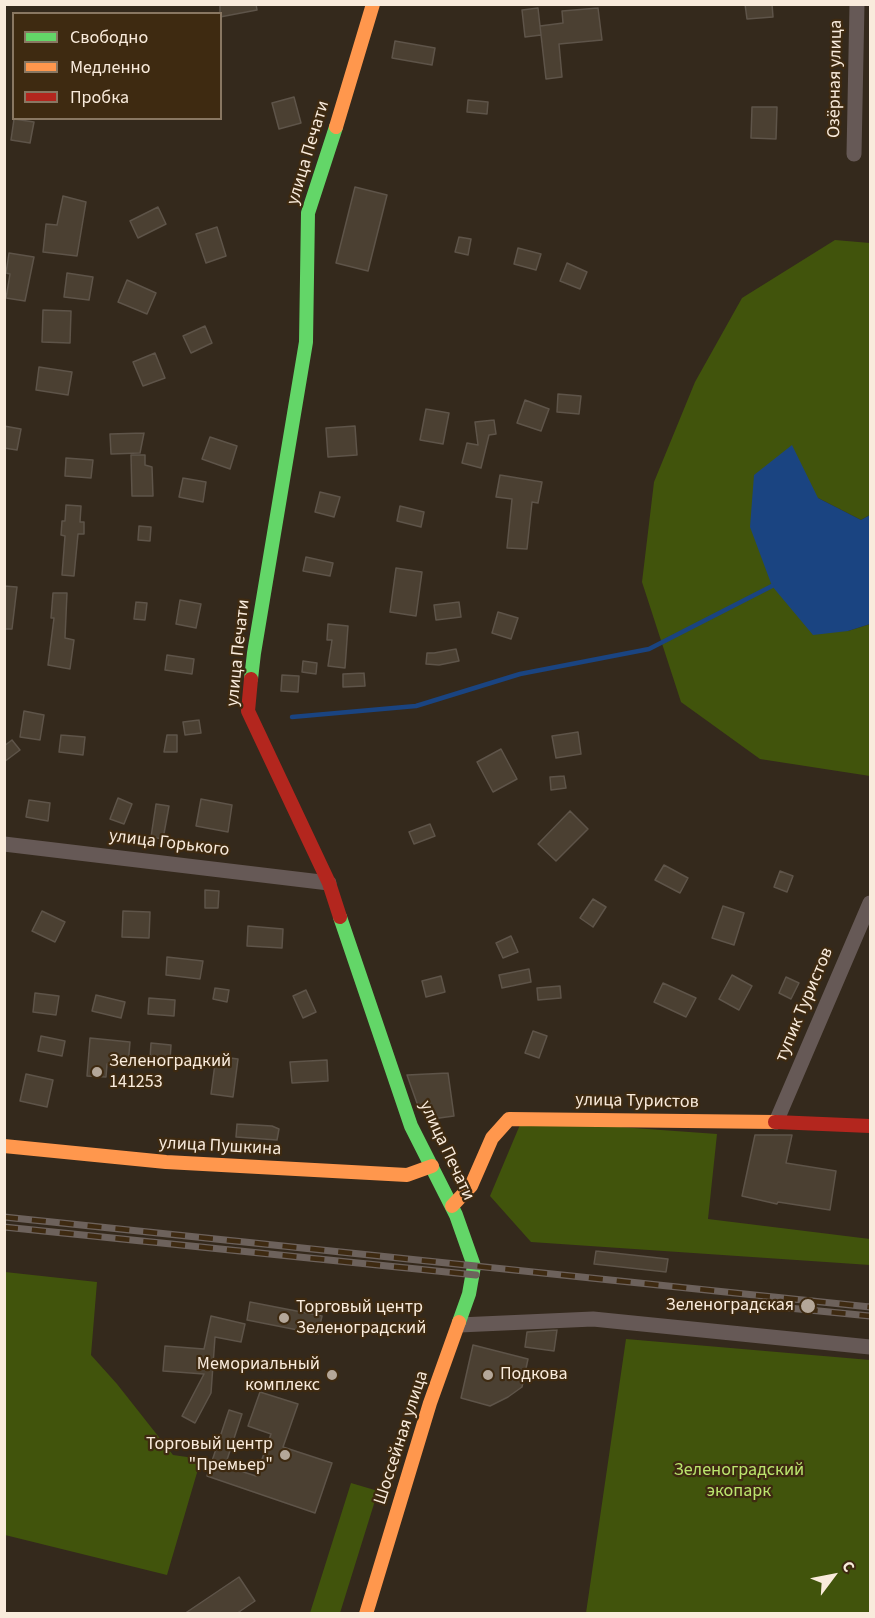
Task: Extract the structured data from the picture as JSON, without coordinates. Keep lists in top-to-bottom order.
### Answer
{
  "streets": {
    "street": [
      "Озёрная улица",
      "улица Печати",
      "улица Горького",
      "тупик Туристов",
      "улица Туристов",
      "улица Пушкина",
      "Шоссейная улица"
    ]
  },
  "crossings": [
    ["улица Печати", "улица Горького"],
    ["улица Печати", "улица Туристов"],
    ["улица Печати", "улица Пушкина"],
    ["улица Печати", "Шоссейная улица"],
    ["тупик Туристов", "улица Туристов"]
  ],
  "parks": ["Зеленоградский экопарк"],
  "places": [
    "Зеленоградкий 141253",
    "Зеленоградская",
    "Торговый центр Зеленоградский",
    "Мемориальный комплекс",
    "Подкова",
    "Торговый центр \"Премьер\""
  ],
  "legend": ["Свободно", "Медленно", "Пробка"],
  "north": "top right"
}
